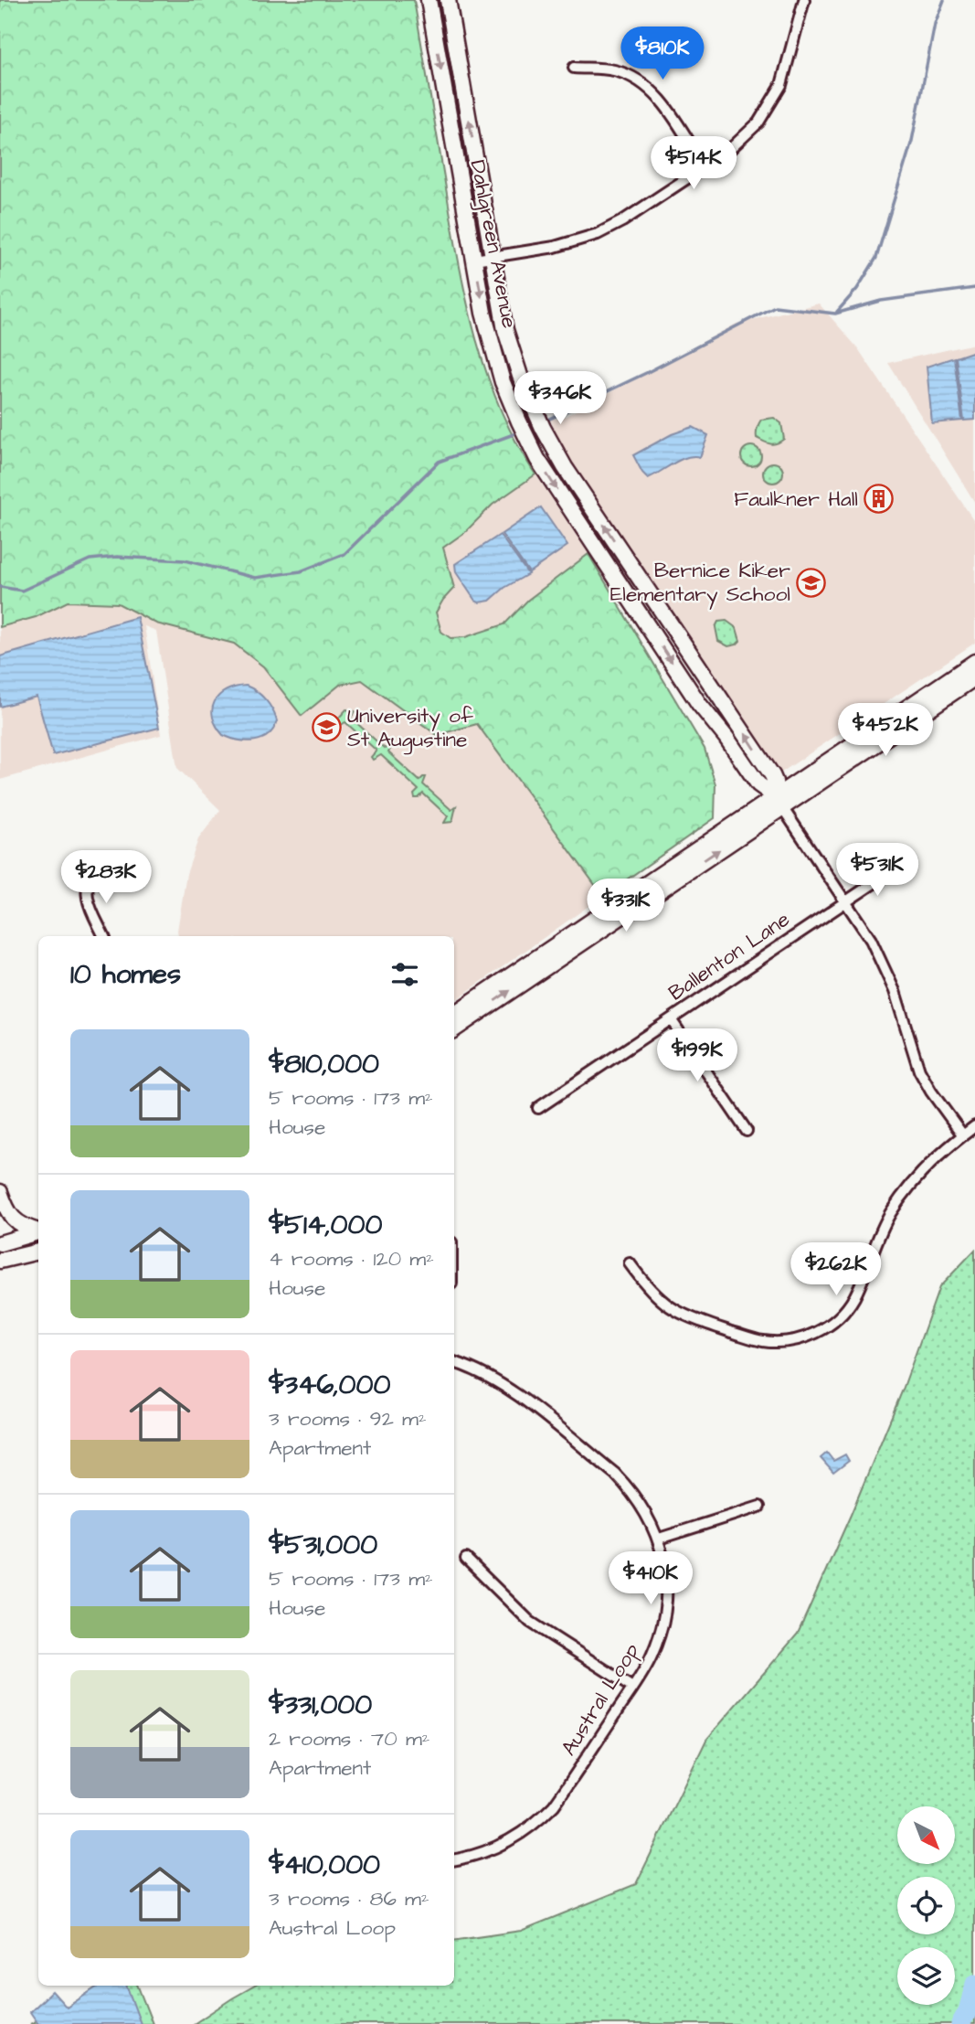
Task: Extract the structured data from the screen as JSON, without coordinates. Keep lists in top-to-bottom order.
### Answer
{
  "streets": {
    "street": ["Dahlgreen Avenue", "Ballenton Lane", "Austral Loop"]
  },
  "crossings": [
    ["Dahlgreen Avenue", "Ballenton Lane"]
  ],
  "places": {
    "building": ["Faulkner Hall"],
    "school or university": ["Bernice Kiker Elementary School", "University of St Augustine"]
  },
  "north": "bottom right",
  "page": {
    "price": [
      "$810K",
      "$514K",
      "$346K",
      "$452K",
      "$531K",
      "$283K",
      "$331K",
      "$199K",
      "$262K",
      "$410K"
    ],
    "heading": "10 homes",
    "list": [
      {
        "name": "$810,000",
        "note": "5 rooms · 173 m² · House"
      },
      {
        "name": "$514,000",
        "note": "4 rooms · 120 m² · House"
      },
      {
        "name": "$346,000",
        "note": "3 rooms · 92 m² · Apartment"
      },
      {
        "name": "$531,000",
        "note": "5 rooms · 173 m² · House"
      },
      {
        "name": "$331,000",
        "note": "2 rooms · 70 m² · Apartment"
      },
      {
        "name": "$410,000",
        "note": "3 rooms · 86 m² · Austral Loop"
      }
    ]
  }
}
